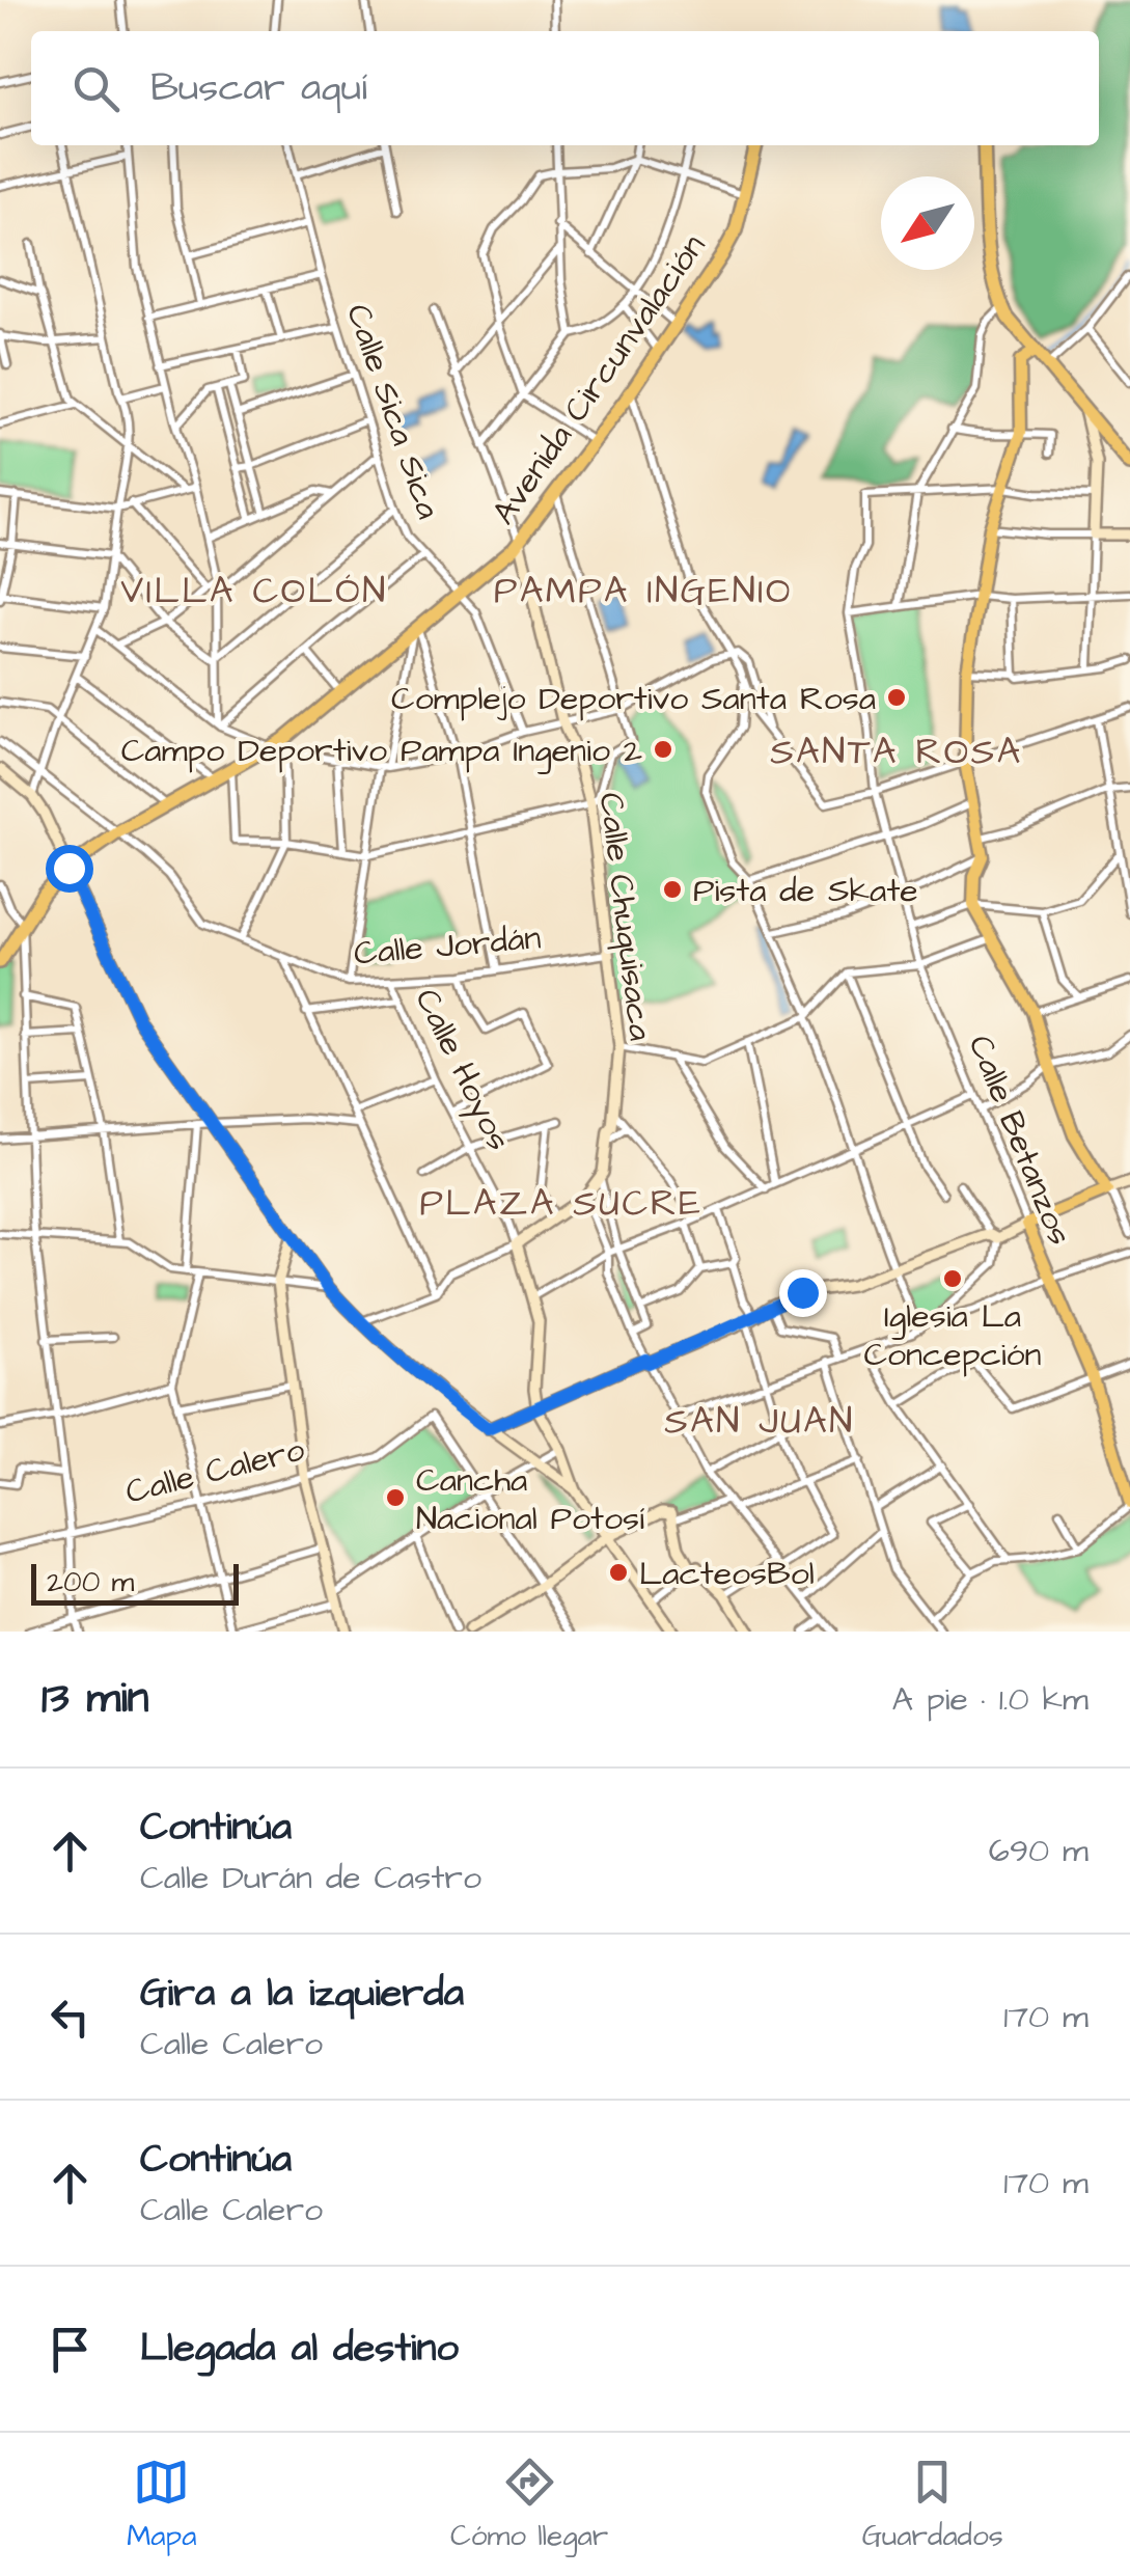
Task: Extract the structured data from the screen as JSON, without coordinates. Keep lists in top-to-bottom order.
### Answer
{
  "streets": {
    "highway": ["Avenida Circunvalación"],
    "main road": ["Calle Chuquisaca", "Calle Hoyos", "Calle Betanzos"],
    "street": ["Calle Sica Sica", "Calle Jordán", "Calle Calero"]
  },
  "crossings": [
    ["Avenida Circunvalación", "Calle Sica Sica"],
    ["Avenida Circunvalación", "Calle Chuquisaca"],
    ["Avenida Circunvalación", "Calle Jordán"],
    ["Calle Chuquisaca", "Calle Jordán"],
    ["Calle Jordán", "Calle Hoyos"]
  ],
  "districts": [
    "VILLA COLÓN",
    "PAMPA INGENIO",
    "SANTA ROSA",
    "PLAZA SUCRE",
    "SAN JUAN"
  ],
  "places": [
    "Complejo Deportivo Santa Rosa",
    "Campo Deportivo Pampa Ingenio 2",
    "Pista de Skate",
    "Iglesia La Concepción",
    "Cancha Nacional Potosí",
    "LacteosBol"
  ],
  "scale_bar": "200 m",
  "north": "bottom left",
  "page": {
    "search": "Buscar aquí",
    "scale": "200 m",
    "heading": ["13 min", "A pie · 1.0 km"],
    "list": [
      ["Continúa", "Calle Durán de Castro", "690 m"],
      ["Gira a la izquierda", "Calle Calero", "170 m"],
      ["Continúa", "Calle Calero", "170 m"],
      "Llegada al destino"
    ],
    "nav": ["Mapa", "Cómo llegar", "Guardados"]
  }
}
